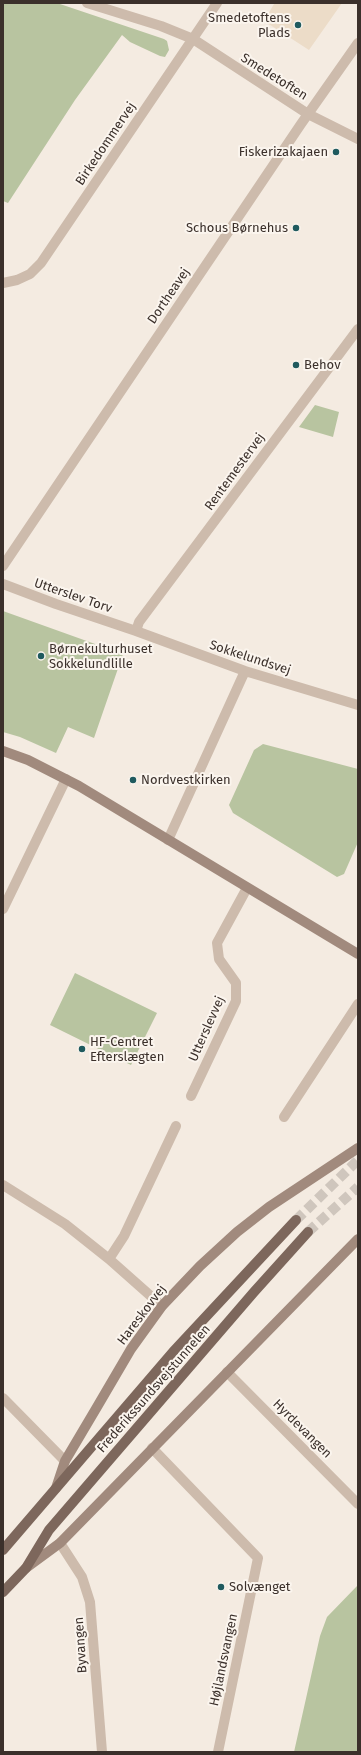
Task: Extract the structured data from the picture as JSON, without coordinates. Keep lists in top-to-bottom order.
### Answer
{
  "streets": {
    "main road": ["Hareskovvej", "Frederikssundsvejstunnelen"],
    "street": [
      "Smedetoften",
      "Birkedommervej",
      "Dortheavej",
      "Rentemestervej",
      "Utterslev Torv",
      "Sokkelundsvej",
      "Utterslevvej",
      "Hyrdevangen",
      "Byvangen",
      "Højlandsvangen"
    ]
  },
  "crossings": [
    ["Smedetoften", "Birkedommervej"],
    ["Smedetoften", "Dortheavej"],
    ["Rentemestervej", "Utterslev Torv"],
    ["Rentemestervej", "Sokkelundsvej"],
    ["Utterslev Torv", "Sokkelundsvej"],
    ["Hareskovvej", "Frederikssundsvejstunnelen"]
  ],
  "places": [
    "Smedetoftens Plads",
    "Fiskerizakajaen",
    "Schous Børnehus",
    "Behov",
    "Børnekulturhuset Sokkelundlille",
    "Nordvestkirken",
    "HF-Centret Efterslægten",
    "Solvænget"
  ]
}
